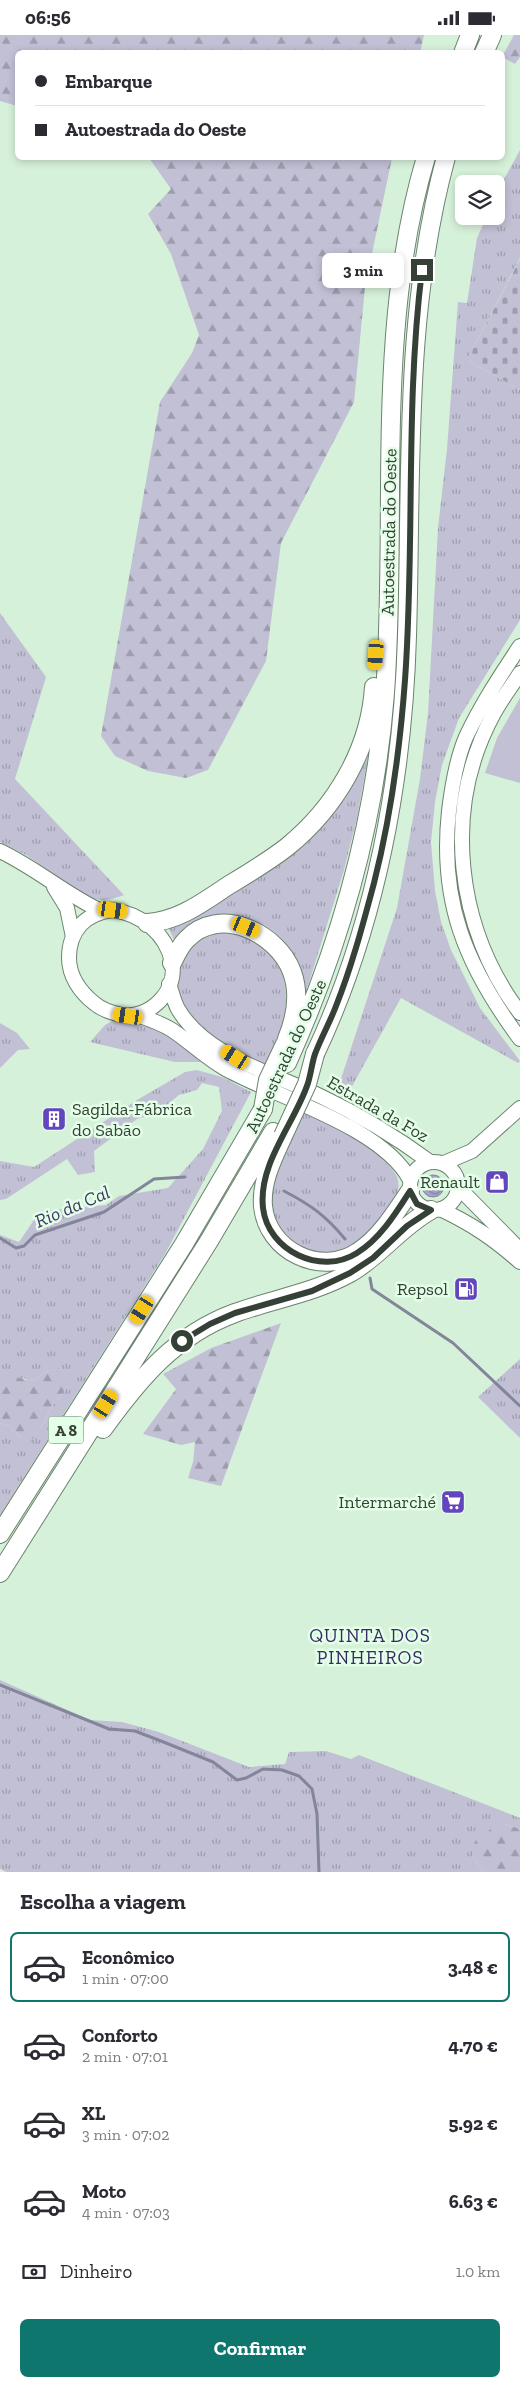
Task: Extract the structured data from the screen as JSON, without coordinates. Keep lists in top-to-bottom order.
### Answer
{
  "streets": {
    "highway": ["Autoestrada do Oeste", "A 8"],
    "main road": ["Estrada da Foz"]
  },
  "districts": ["QUINTA DOS PINHEIROS"],
  "water": ["Rio da Cal"],
  "places": {
    "building": ["Sagilda-Fábrica do Sabão"],
    "shop": ["Renault"],
    "fuel station": ["Repsol"],
    "supermarket": ["Intermarché"]
  },
  "page": {
    "status": "06:56",
    "banner": ["Embarque", "Autoestrada do Oeste"],
    "bubble": "3 min",
    "heading": "Escolha a viagem",
    "list": [
      {
        "name": "Econômico",
        "note": "1 min · 07:00",
        "value": "3.48 €"
      },
      {
        "name": "Conforto",
        "note": "2 min · 07:01",
        "value": "4.70 €"
      },
      {
        "name": "XL",
        "note": "3 min · 07:02",
        "value": "5.92 €"
      },
      {
        "name": "Moto",
        "note": "4 min · 07:03",
        "value": "6.63 €"
      }
    ],
    "pay": ["Dinheiro", "1.0 km"],
    "buttons": "Confirmar"
  }
}
